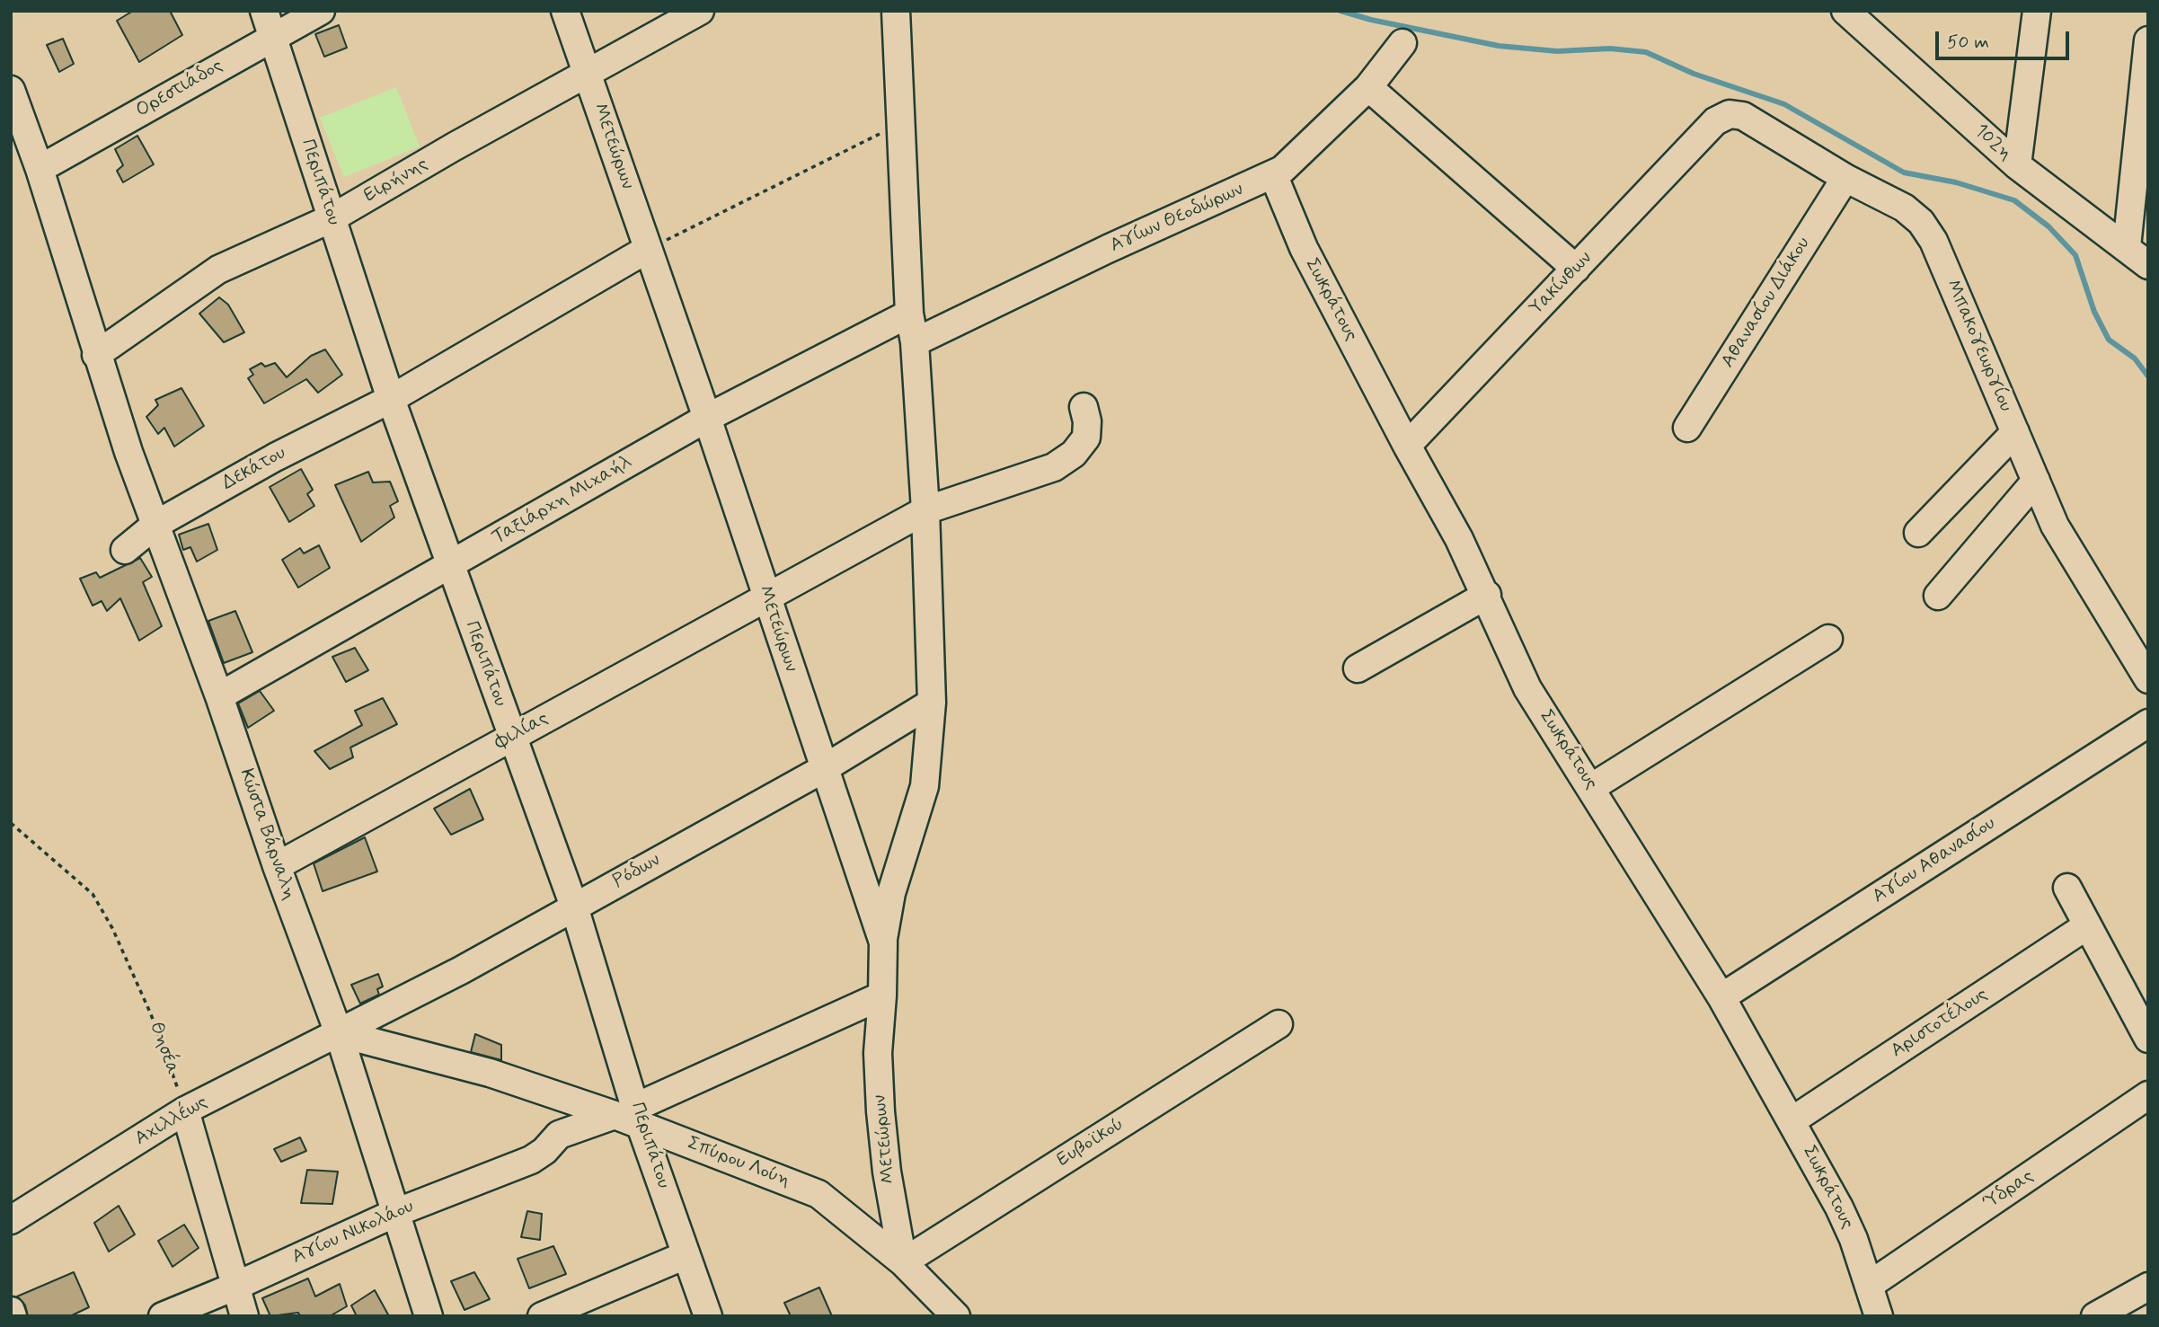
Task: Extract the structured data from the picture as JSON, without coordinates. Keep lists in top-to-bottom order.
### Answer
{
  "streets": {
    "street": [
      "Ορεστιάδος",
      "102η",
      "Μετεώρων",
      "Ειρήνης",
      "Περιπάτου",
      "Αγίων Θεοδώρων",
      "Υακίνθων",
      "Σωκράτους",
      "Αθανασίου Διάκου",
      "Μπακογεωργίου",
      "Δεκάτου",
      "Ταξιάρχη Μιχαήλ",
      "Φιλίας",
      "Κώστα Βάρναλη",
      "Αγίου Αθανασίου",
      "Ρόδων",
      "Αριστοτέλους",
      "Αχιλλέως",
      "Ευβοϊκού",
      "Σπύρου Λούη",
      "Ύδρας",
      "Αγίου Νικολάου"
    ],
    "path": ["Θησέα"]
  },
  "crossings": [
    ["Ορεστιάδος", "Περιπάτου"],
    ["Ορεστιάδος", "Κώστα Βάρναλη"],
    ["Μετεώρων", "Ειρήνης"],
    ["Μετεώρων", "Δεκάτου"],
    ["Μετεώρων", "Ταξιάρχη Μιχαήλ"],
    ["Μετεώρων", "Φιλίας"],
    ["Μετεώρων", "Ρόδων"],
    ["Μετεώρων", "Ευβοϊκού"],
    ["Μετεώρων", "Σπύρου Λούη"],
    ["Ειρήνης", "Περιπάτου"],
    ["Ειρήνης", "Κώστα Βάρναλη"],
    ["Περιπάτου", "Δεκάτου"],
    ["Περιπάτου", "Ταξιάρχη Μιχαήλ"],
    ["Περιπάτου", "Φιλίας"],
    ["Περιπάτου", "Ρόδων"],
    ["Περιπάτου", "Σπύρου Λούη"],
    ["Περιπάτου", "Αγίου Νικολάου"],
    ["Αγίων Θεοδώρων", "Σωκράτους"],
    ["Υακίνθων", "Σωκράτους"],
    ["Υακίνθων", "Μπακογεωργίου"],
    ["Σωκράτους", "Αγίου Αθανασίου"],
    ["Σωκράτους", "Αριστοτέλους"],
    ["Σωκράτους", "Ύδρας"],
    ["Αθανασίου Διάκου", "Μπακογεωργίου"],
    ["Δεκάτου", "Κώστα Βάρναλη"],
    ["Ταξιάρχη Μιχαήλ", "Κώστα Βάρναλη"],
    ["Φιλίας", "Κώστα Βάρναλη"],
    ["Κώστα Βάρναλη", "Ρόδων"],
    ["Κώστα Βάρναλη", "Αχιλλέως"],
    ["Κώστα Βάρναλη", "Σπύρου Λούη"],
    ["Κώστα Βάρναλη", "Αγίου Νικολάου"],
    ["Ρόδων", "Αχιλλέως"],
    ["Ρόδων", "Σπύρου Λούη"],
    ["Θησέα", "Αχιλλέως"],
    ["Αχιλλέως", "Σπύρου Λούη"],
    ["Ευβοϊκού", "Σπύρου Λούη"],
    ["Σπύρου Λούη", "Αγίου Νικολάου"]
  ],
  "scale_bar": "50 m"
}
